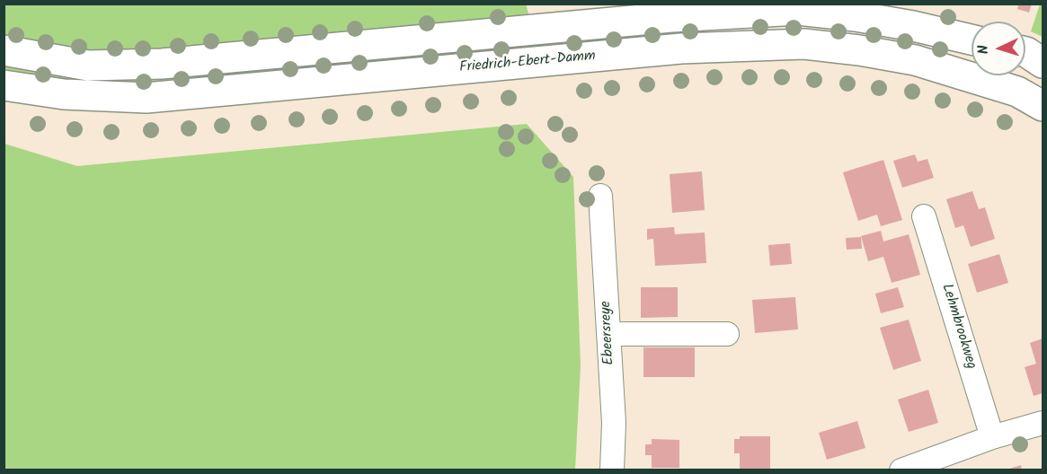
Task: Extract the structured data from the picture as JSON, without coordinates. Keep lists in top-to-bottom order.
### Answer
{
  "streets": {
    "main road": ["Friedrich-Ebert-Damm"],
    "street": ["Lehmbrookweg", "Ebeersreye"]
  },
  "north": "left"
}
